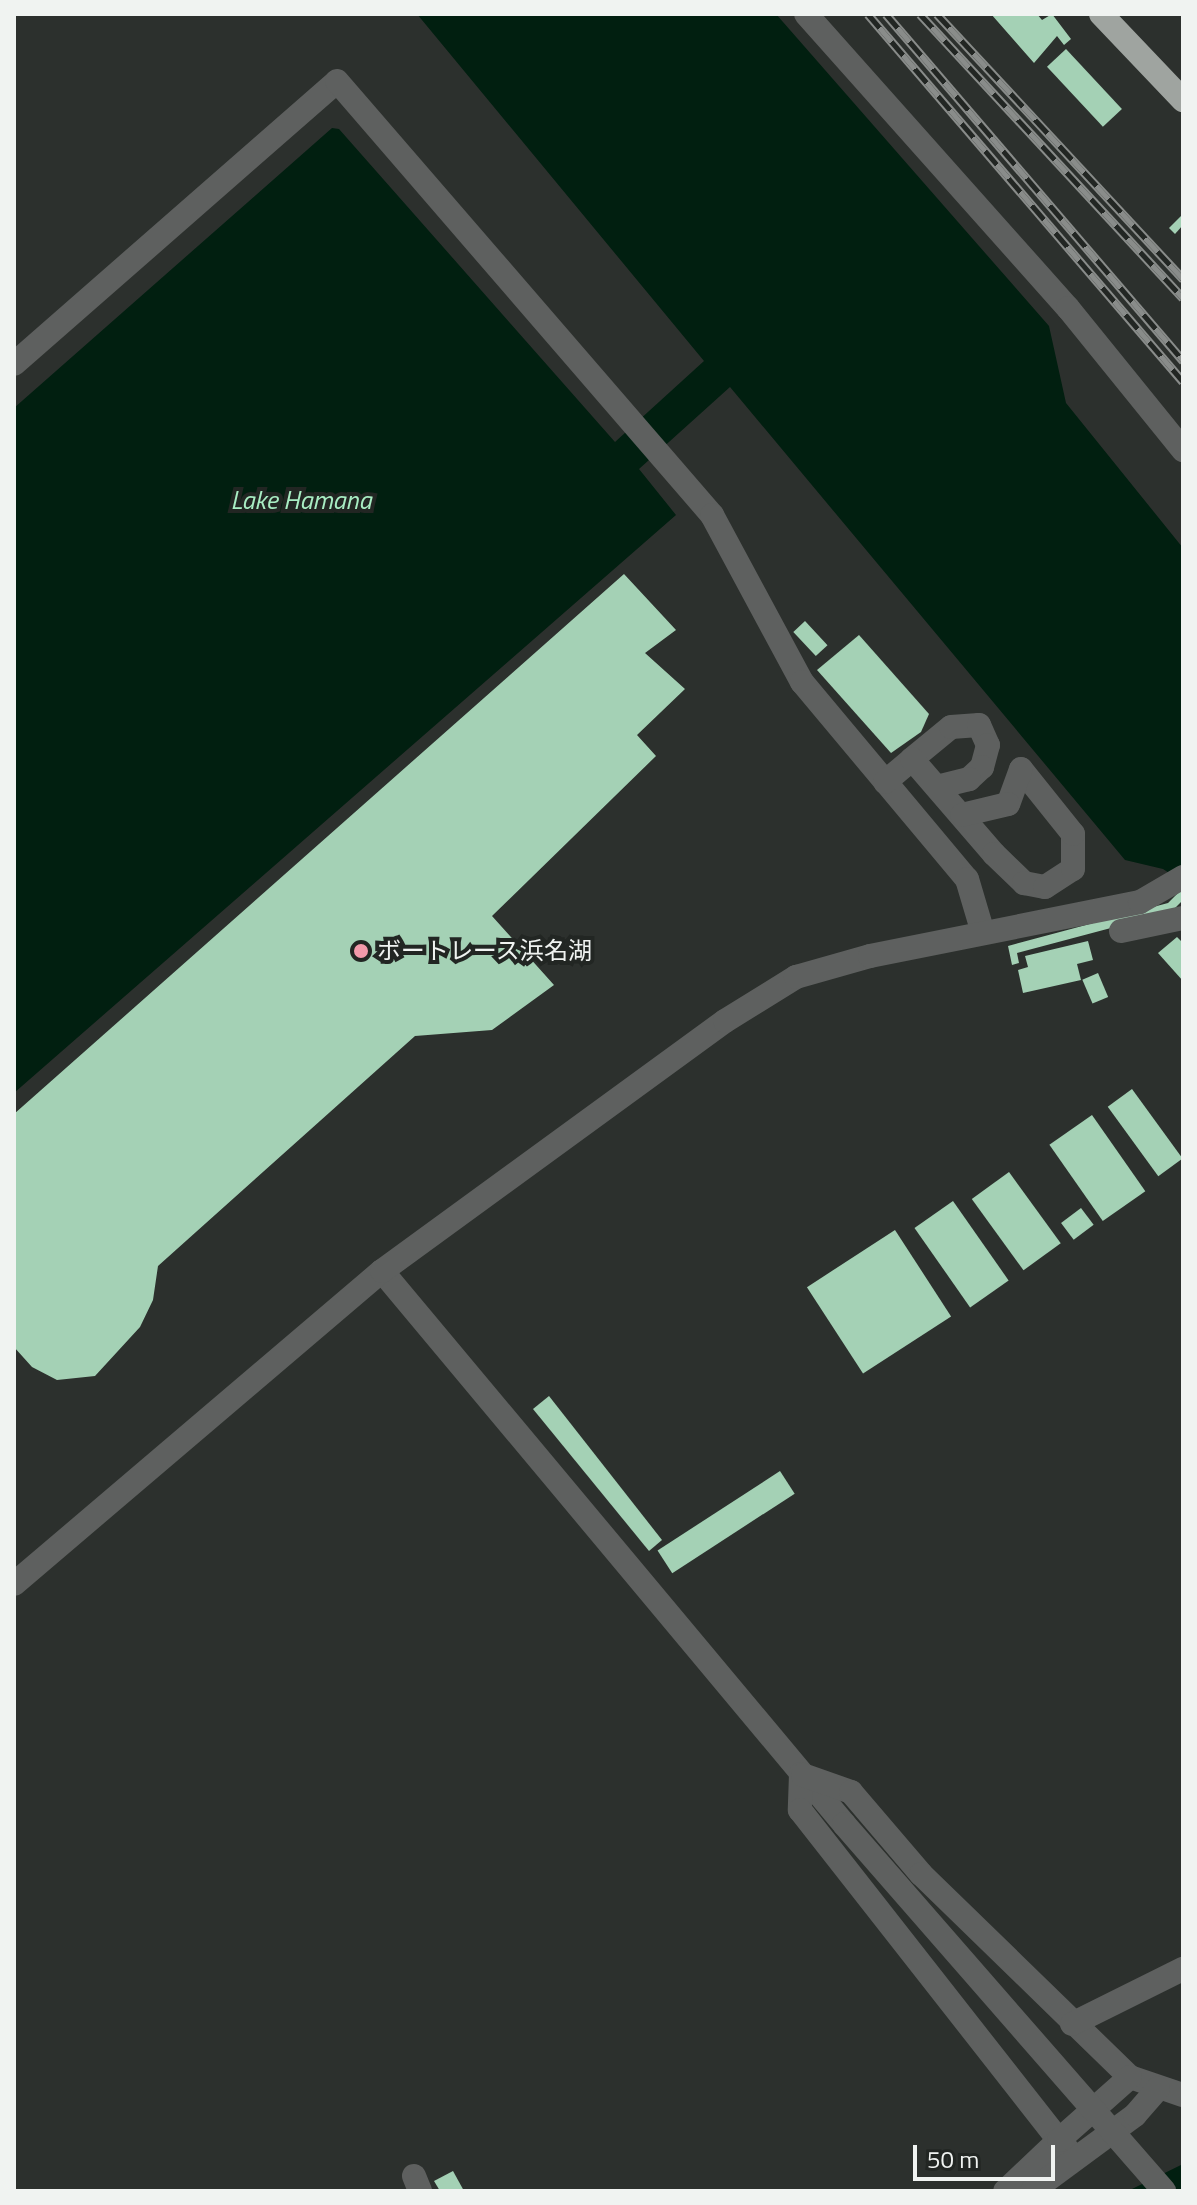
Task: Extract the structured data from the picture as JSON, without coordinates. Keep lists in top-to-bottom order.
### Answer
{
  "water": ["Lake Hamana"],
  "places": ["ボートレース浜名湖"],
  "scale_bar": "50 m"
}
